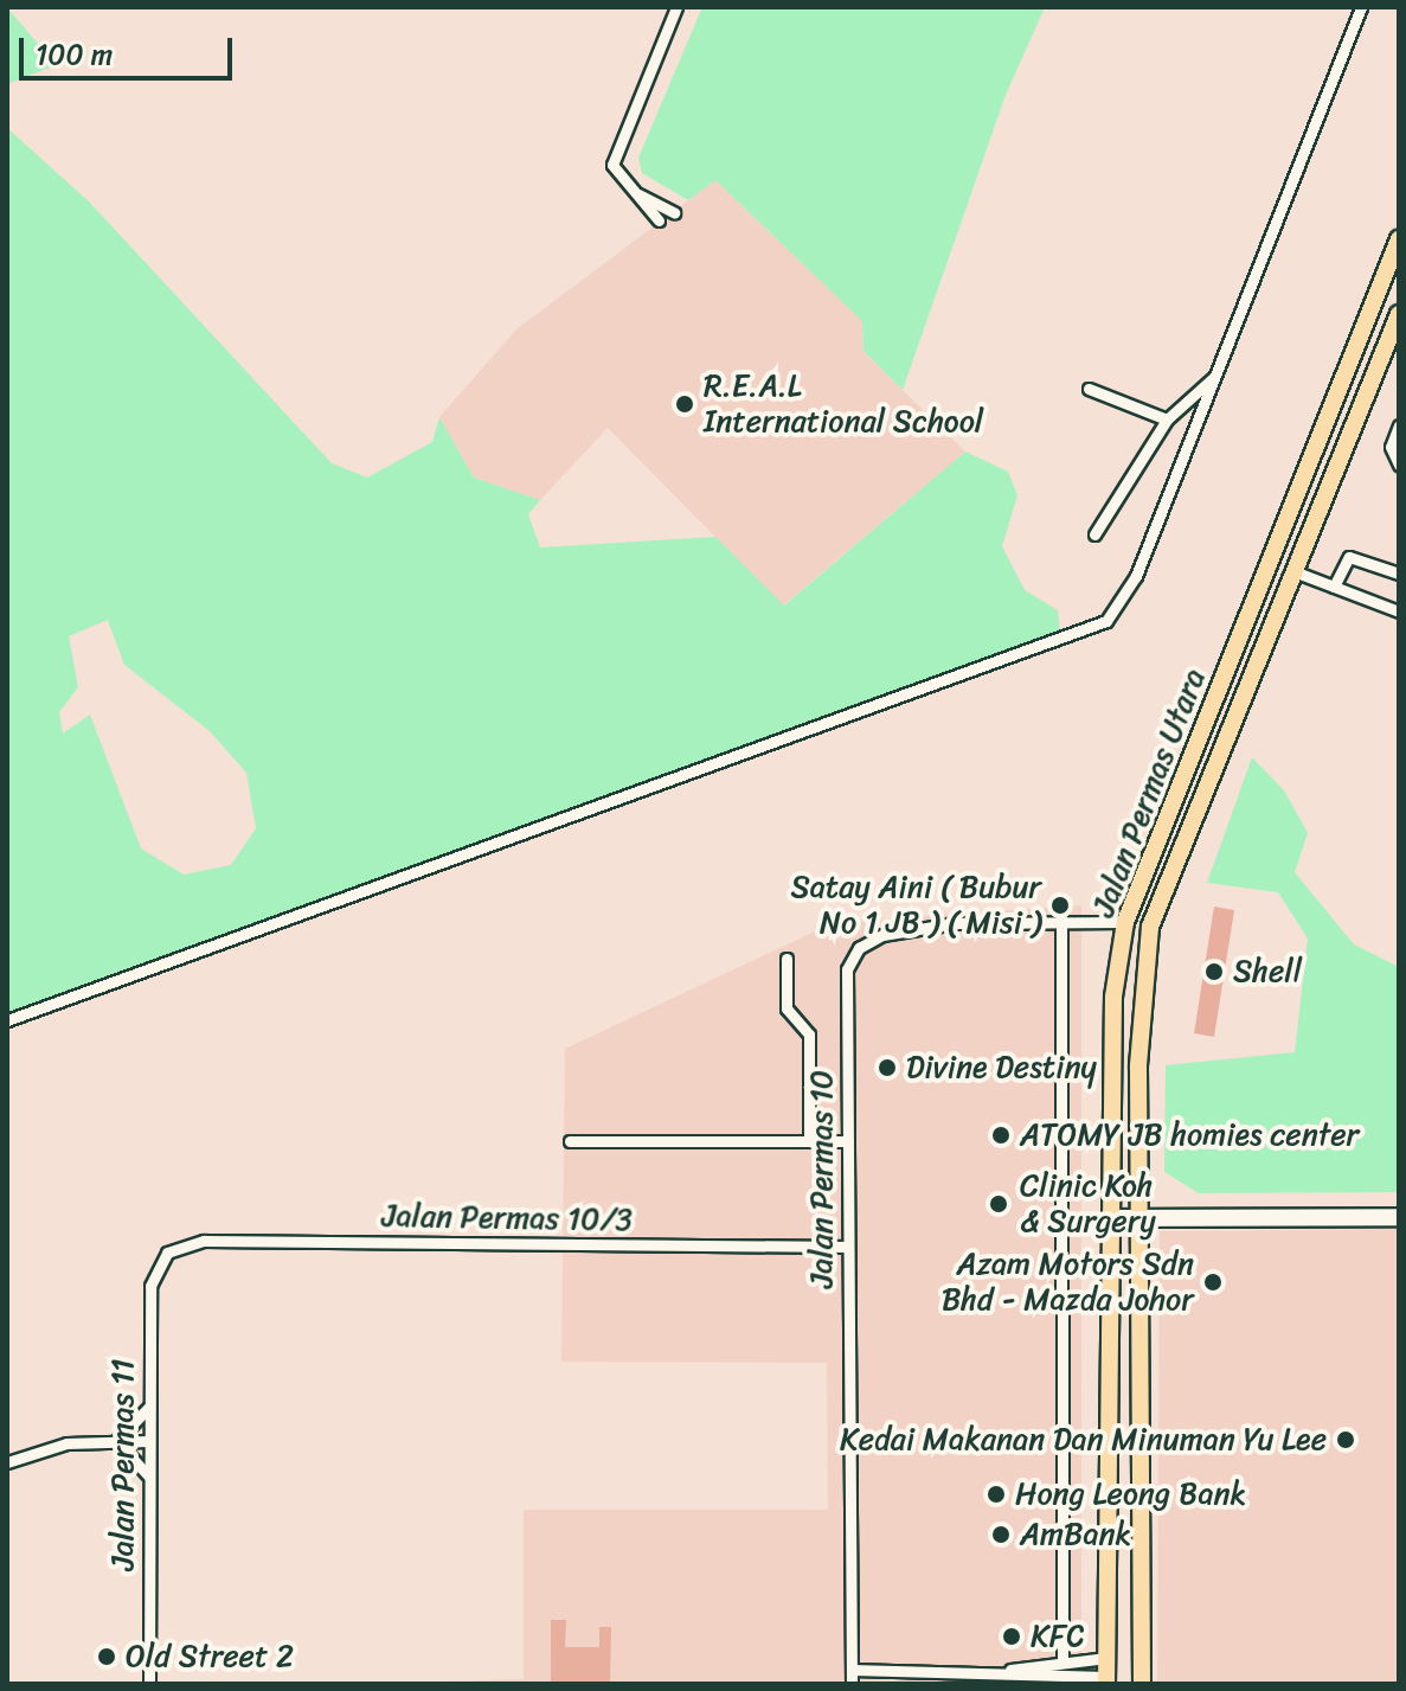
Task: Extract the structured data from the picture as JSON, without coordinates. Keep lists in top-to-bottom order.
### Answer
{
  "streets": {
    "main road": ["Jalan Permas Utara"],
    "street": ["Jalan Permas 10", "Jalan Permas 10/3", "Jalan Permas 11"]
  },
  "crossings": [
    ["Jalan Permas Utara", "Jalan Permas 10"],
    ["Jalan Permas 10", "Jalan Permas 10/3"],
    ["Jalan Permas 10/3", "Jalan Permas 11"]
  ],
  "places": [
    "R.E.A.L International School",
    "Satay Aini ( Bubur No 1 JB ) ( Misi )",
    "Shell",
    "Divine Destiny",
    "ATOMY JB homies center",
    "Clinic Koh & Surgery",
    "Azam Motors Sdn Bhd - Mazda Johor",
    "Kedai Makanan Dan Minuman Yu Lee",
    "Hong Leong Bank",
    "AmBank",
    "KFC",
    "Old Street 2"
  ],
  "scale_bar": "100 m"
}
